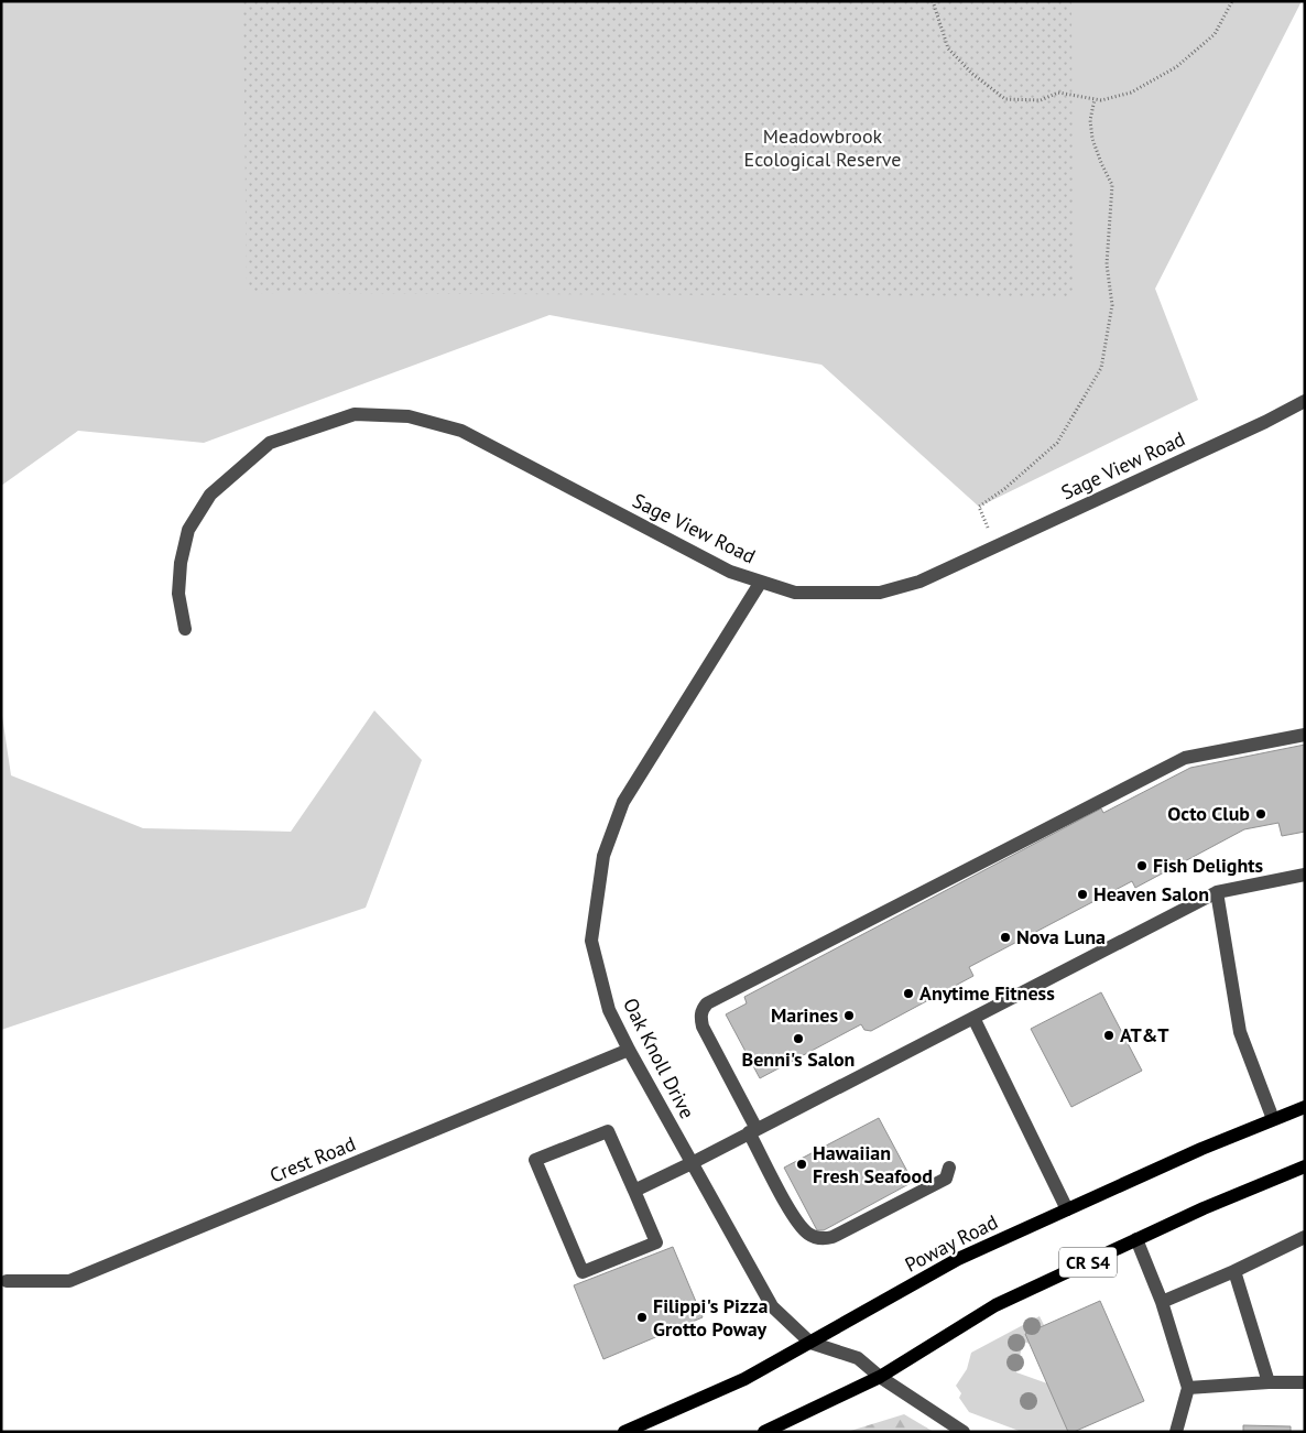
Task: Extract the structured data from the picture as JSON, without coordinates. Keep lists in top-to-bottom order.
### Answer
{
  "streets": {
    "main road": ["Poway Road", "CR S4"],
    "street": ["Sage View Road", "Oak Knoll Drive", "Crest Road"]
  },
  "crossings": [
    ["Sage View Road", "Oak Knoll Drive"],
    ["Oak Knoll Drive", "Crest Road"],
    ["Oak Knoll Drive", "Poway Road"],
    ["Oak Knoll Drive", "CR S4"]
  ],
  "parks": ["Meadowbrook Ecological Reserve"],
  "places": [
    "Octo Club",
    "Fish Delights",
    "Heaven Salon",
    "Nova Luna",
    "Anytime Fitness",
    "Marines",
    "AT&T",
    "Benni's Salon",
    "Hawaiian Fresh Seafood",
    "Filippi's Pizza Grotto Poway"
  ]
}
